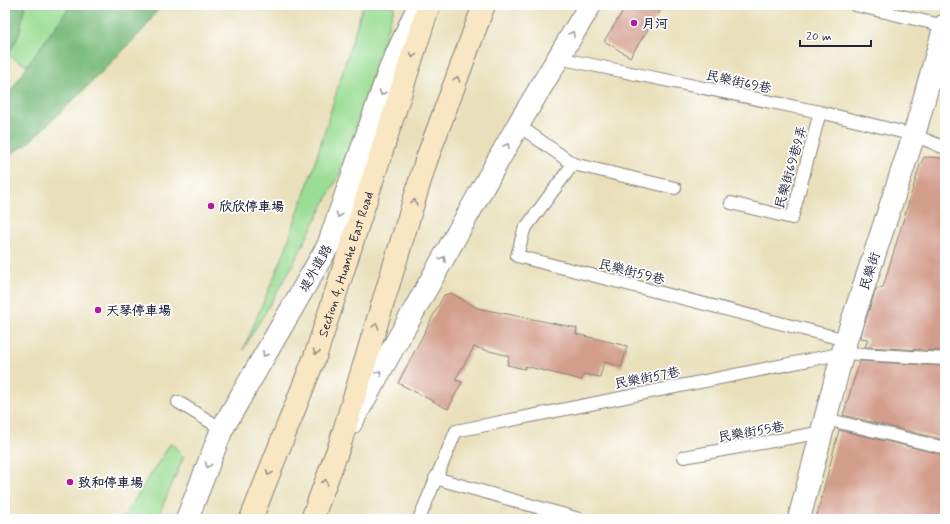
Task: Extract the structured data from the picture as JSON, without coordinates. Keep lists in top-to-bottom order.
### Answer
{
  "streets": {
    "street": ["Section 4, Huanhe East Road", "堤外道路", "民樂街"],
    "lane": [
      "民樂街69巷",
      "民樂街69巷9弄",
      "民樂街59巷",
      "民樂街57巷",
      "民樂街55巷"
    ]
  },
  "crossings": [
    ["民樂街69巷", "民樂街69巷9弄"],
    ["民樂街69巷", "民樂街"],
    ["民樂街59巷", "民樂街"],
    ["民樂街59巷", "民樂街57巷"],
    ["民樂街", "民樂街57巷"],
    ["民樂街", "民樂街55巷"]
  ],
  "places": [
    "月河",
    "欣欣停車場",
    "天琴停車場",
    "致和停車場"
  ],
  "scale_bar": "20 m"
}
